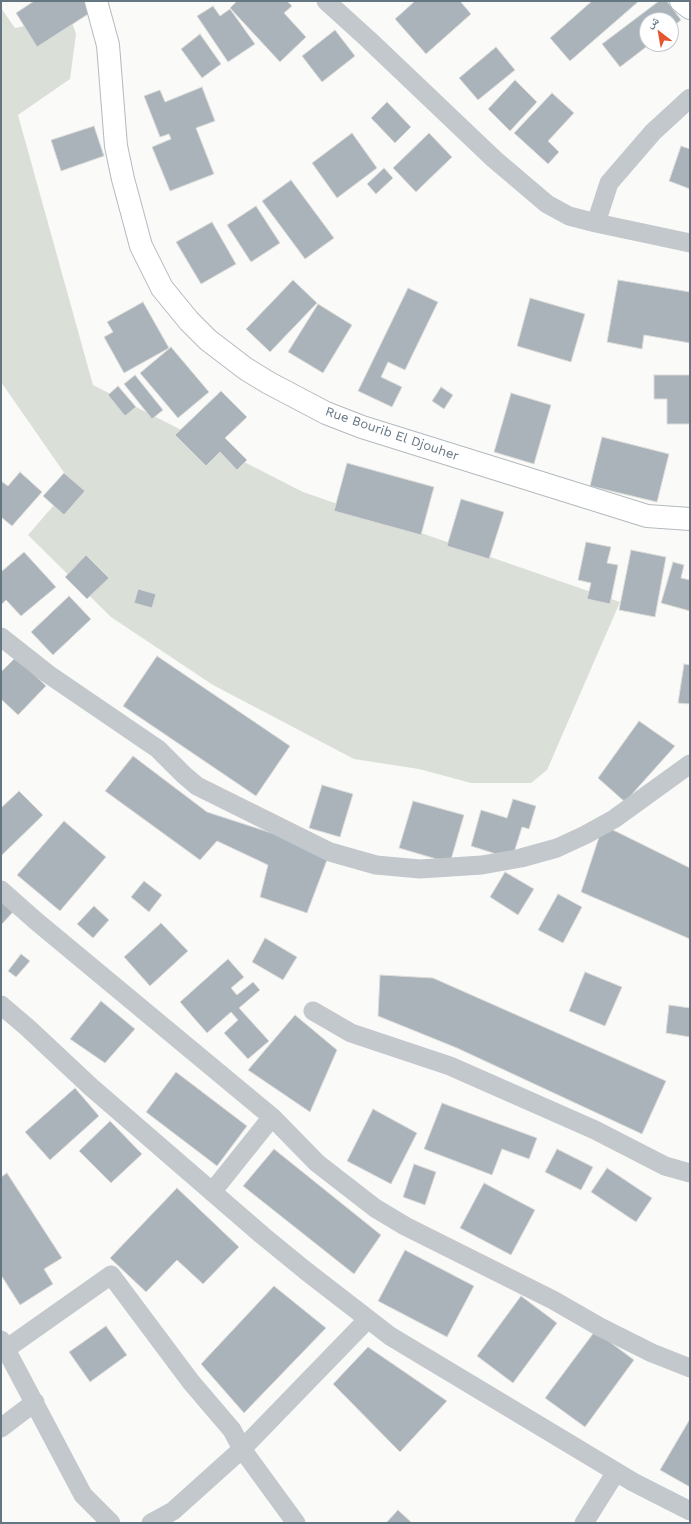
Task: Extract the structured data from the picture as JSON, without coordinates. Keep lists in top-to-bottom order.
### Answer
{
  "streets": {
    "main road": ["Rue Bourib El Djouher"]
  },
  "north": "top left"
}
